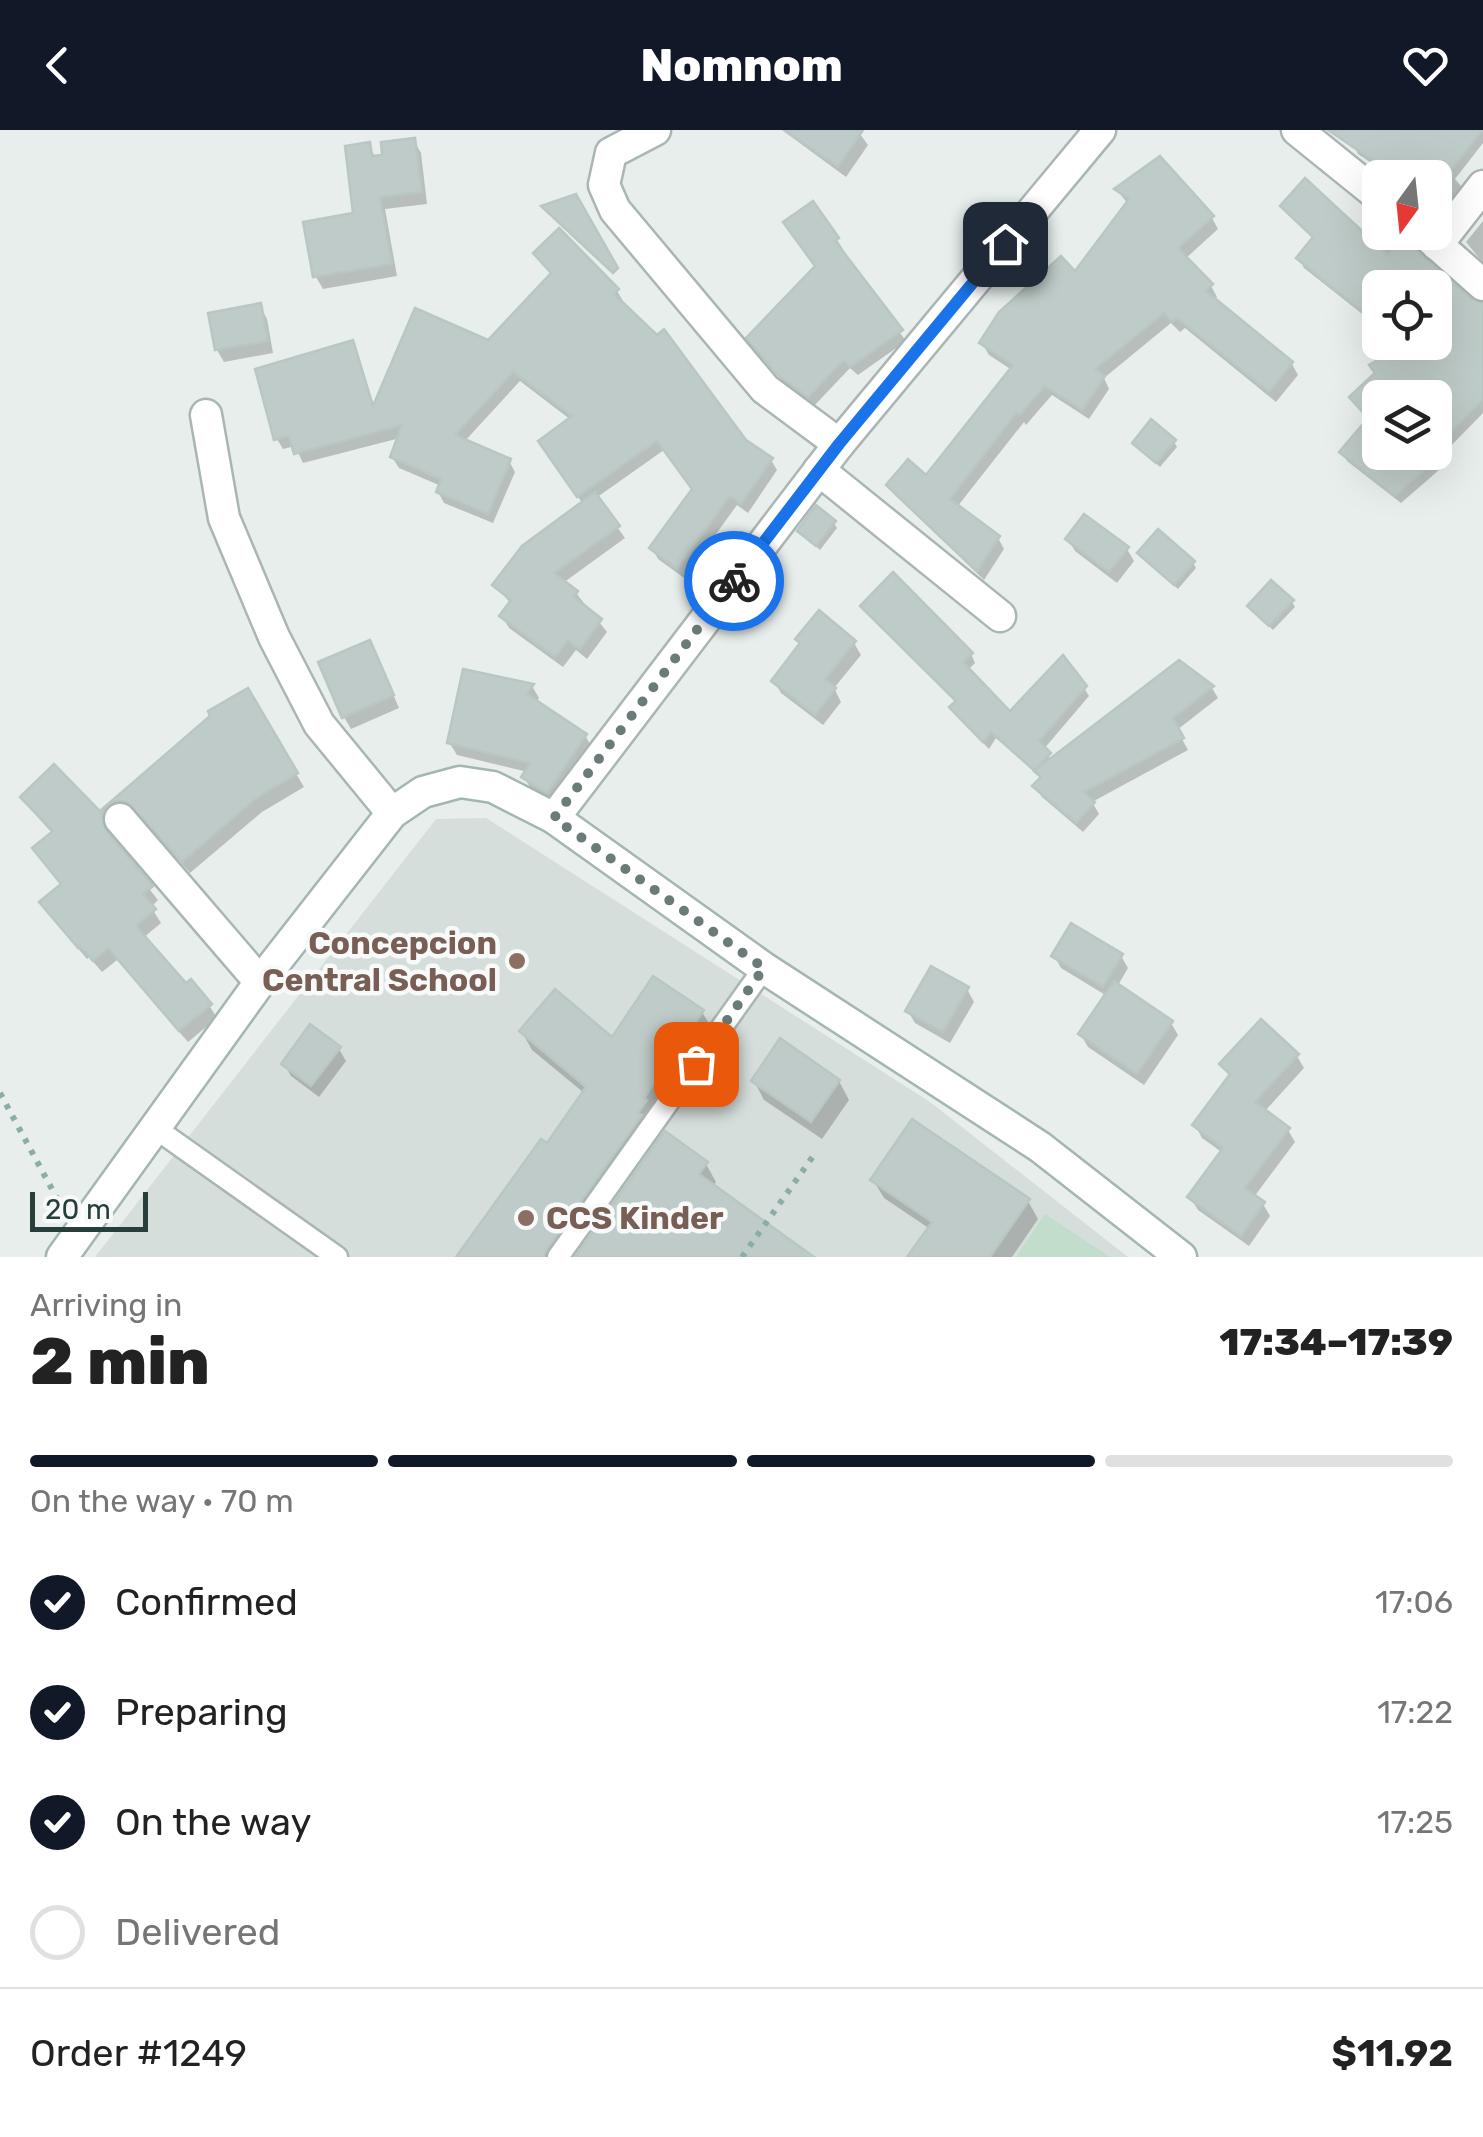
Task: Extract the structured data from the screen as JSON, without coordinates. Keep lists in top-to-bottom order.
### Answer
{
  "places": ["Concepcion Central School", "CCS Kinder"],
  "scale_bar": "20 m",
  "north": "bottom",
  "page": {
    "header": "Nomnom",
    "scale": "20 m",
    "heading": ["2 min", "Arriving in", "17:34–17:39"],
    "panel": ["Order #1249", "$11.92"],
    "bar": "On the way · 70 m",
    "list": [
      ["Confirmed", "17:06"],
      ["Preparing", "17:22"],
      ["On the way", "17:25"],
      "Delivered"
    ]
  }
}
